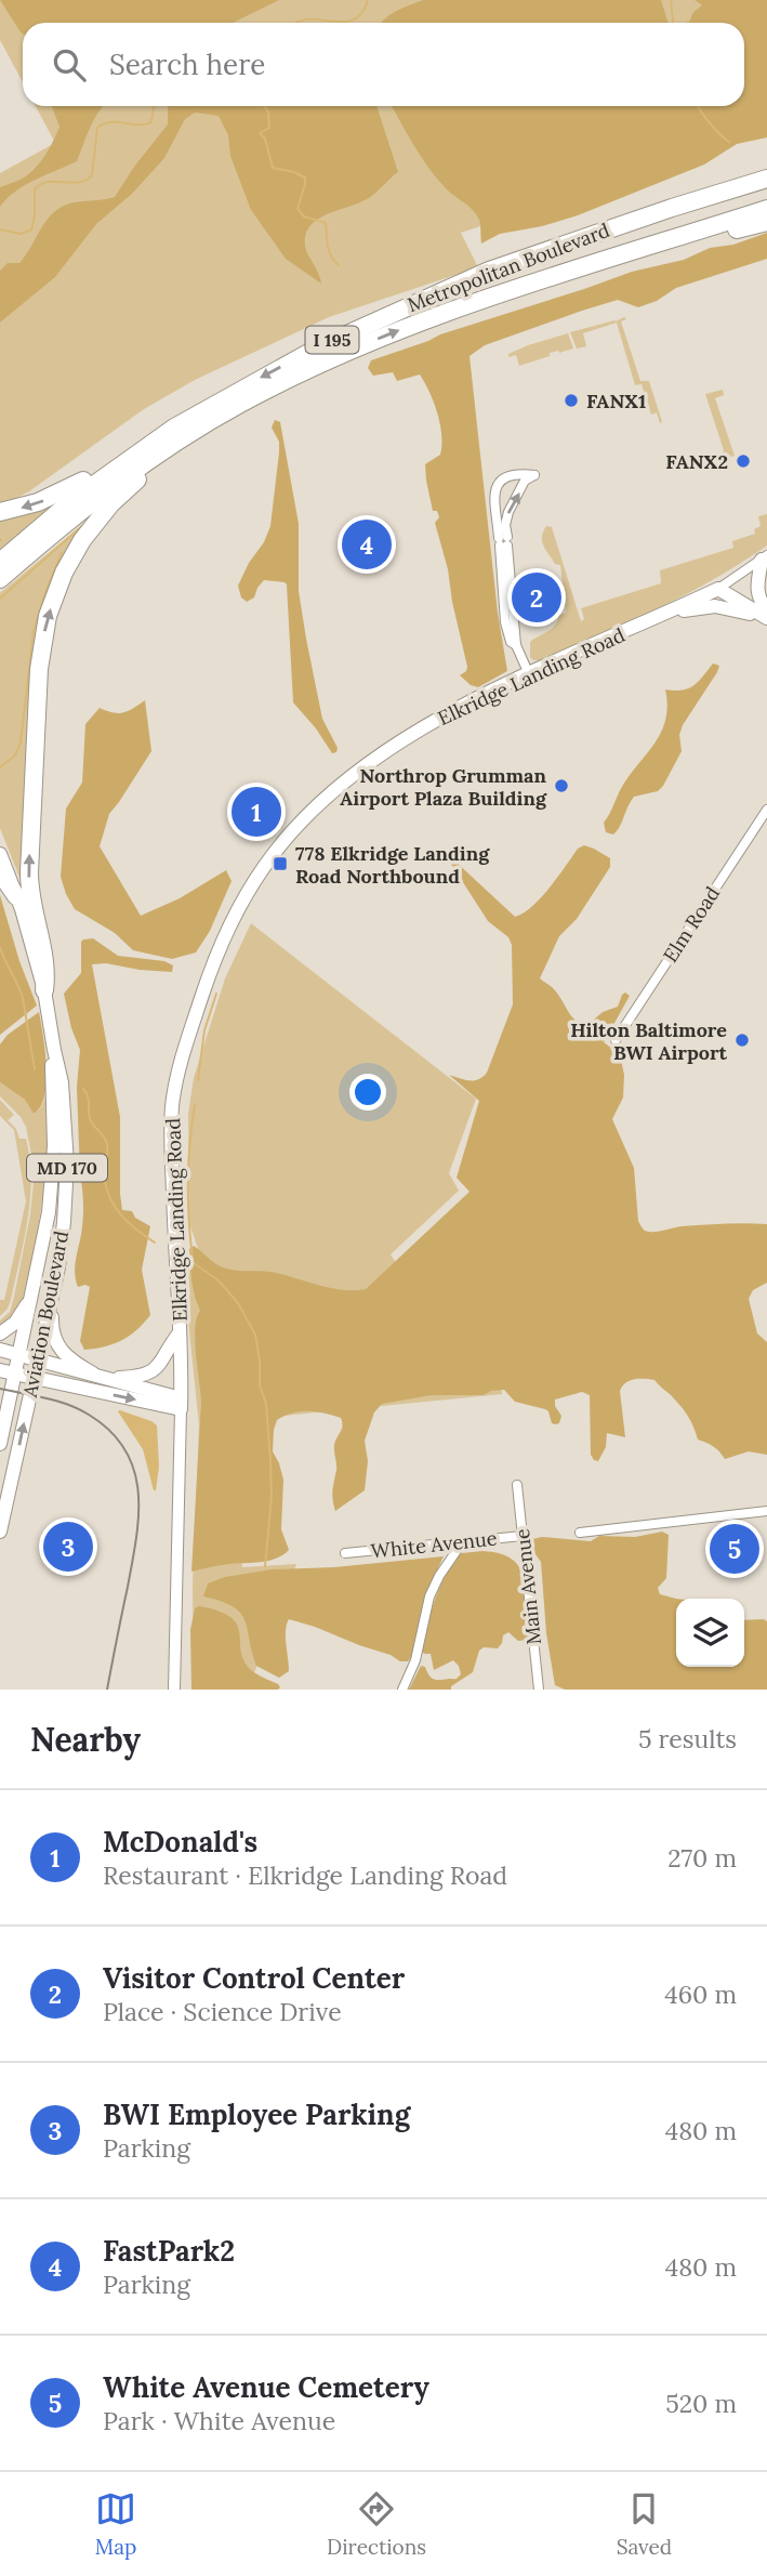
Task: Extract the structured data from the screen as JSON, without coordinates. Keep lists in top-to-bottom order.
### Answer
{
  "streets": {
    "highway": ["Metropolitan Boulevard", "I 195"],
    "main road": ["Elkridge Landing Road", "MD 170", "Aviation Boulevard"],
    "street": ["Elm Road", "White Avenue", "Main Avenue"]
  },
  "crossings": [
    ["White Avenue", "Main Avenue"]
  ],
  "places": {
    "other": [
      "FANX1",
      "FANX2",
      "Northrop Grumman Airport Plaza Building",
      "Hilton Baltimore BWI Airport"
    ],
    "transit": ["778 Elkridge Landing Road Northbound"]
  },
  "page": {
    "search": "Search here",
    "pins": [
      "4",
      "2",
      "1",
      "3",
      "5"
    ],
    "heading": ["Nearby", "5 results"],
    "list": [
      {
        "mark": "1",
        "name": "McDonald's",
        "note": "Restaurant · Elkridge Landing Road",
        "value": "270 m"
      },
      {
        "mark": "2",
        "name": "Visitor Control Center",
        "note": "Place · Science Drive",
        "value": "460 m"
      },
      {
        "mark": "3",
        "name": "BWI Employee Parking",
        "note": "Parking",
        "value": "480 m"
      },
      {
        "mark": "4",
        "name": "FastPark2",
        "note": "Parking",
        "value": "480 m"
      },
      {
        "mark": "5",
        "name": "White Avenue Cemetery",
        "note": "Park · White Avenue",
        "value": "520 m"
      }
    ],
    "nav": ["Map", "Directions", "Saved"]
  }
}
